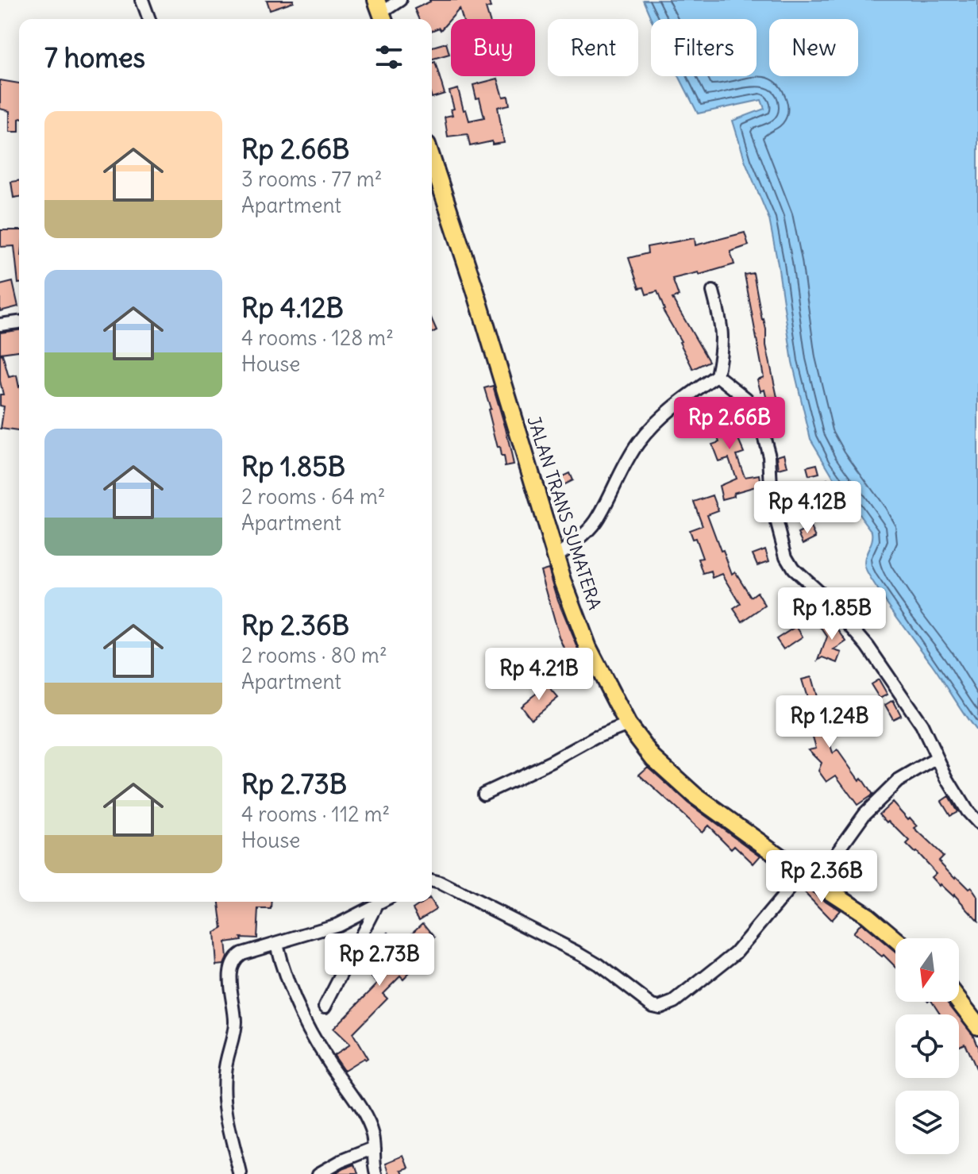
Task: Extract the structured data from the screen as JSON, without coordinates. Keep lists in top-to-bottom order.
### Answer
{
  "streets": {
    "highway": ["JALAN TRANS SUMATERA"]
  },
  "north": "bottom",
  "page": {
    "chip": [
      "Buy",
      "Rent",
      "Filters",
      "New"
    ],
    "heading": "7 homes",
    "list": [
      {
        "name": "Rp 2.66B",
        "note": "3 rooms · 77 m² · Apartment"
      },
      {
        "name": "Rp 4.12B",
        "note": "4 rooms · 128 m² · House"
      },
      {
        "name": "Rp 1.85B",
        "note": "2 rooms · 64 m² · Apartment"
      },
      {
        "name": "Rp 2.36B",
        "note": "2 rooms · 80 m² · Apartment"
      },
      {
        "name": "Rp 2.73B",
        "note": "4 rooms · 112 m² · House"
      }
    ],
    "price": [
      "Rp 2.66B",
      "Rp 4.12B",
      "Rp 1.85B",
      "Rp 4.21B",
      "Rp 1.24B",
      "Rp 2.36B",
      "Rp 2.73B"
    ]
  }
}
